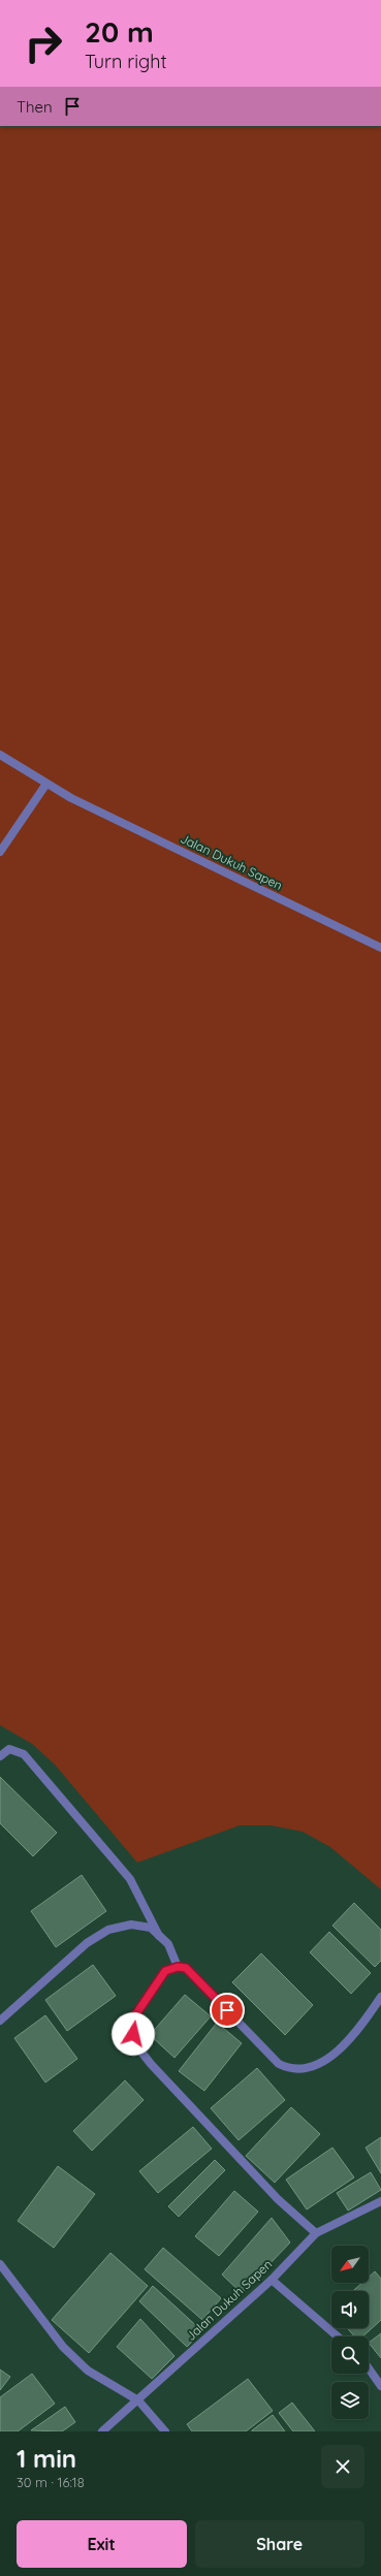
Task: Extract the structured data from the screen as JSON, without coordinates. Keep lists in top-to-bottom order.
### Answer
{
  "streets": {
    "street": ["Jalan Dukuh Sapen"]
  },
  "north": "bottom left",
  "page": {
    "turn": ["20 m", "Turn right"],
    "then": "Then",
    "heading": ["1 min", "30 m · 16:18"],
    "buttons": ["Exit", "Share"]
  }
}
